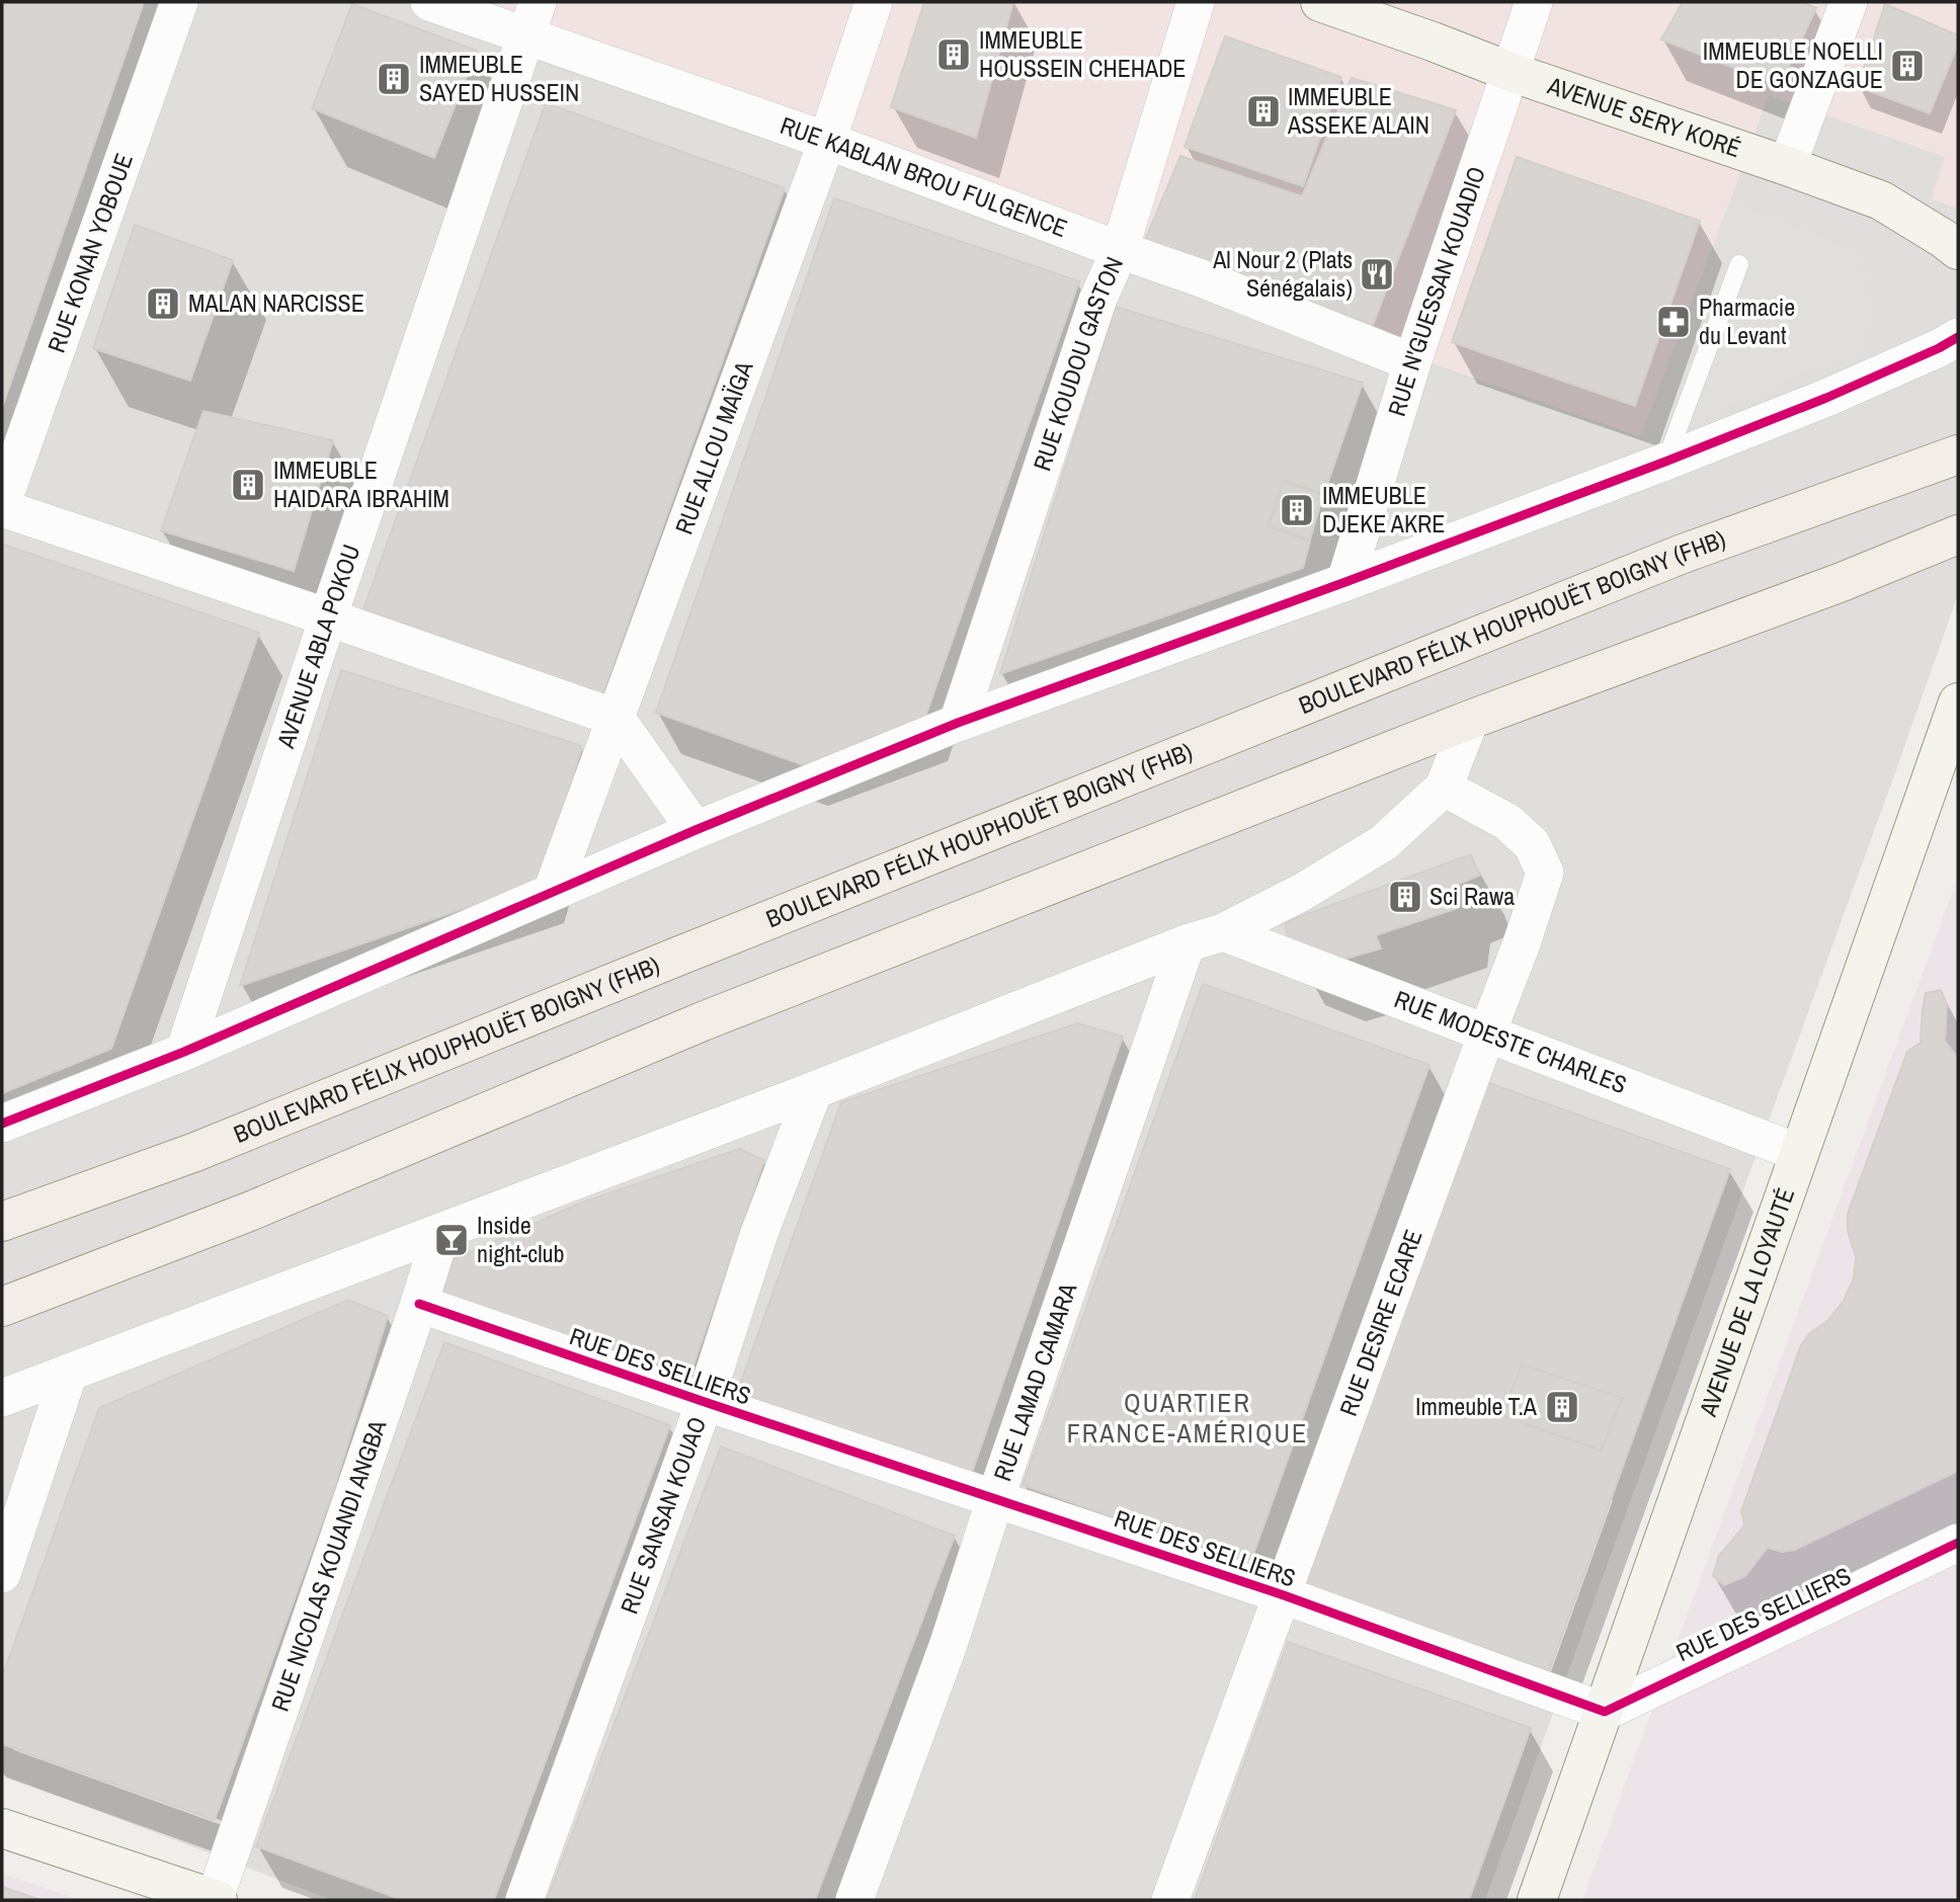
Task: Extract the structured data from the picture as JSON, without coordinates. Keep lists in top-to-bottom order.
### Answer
{
  "streets": {
    "main road": ["BOULEVARD FÉLIX HOUPHOUËT BOIGNY (FHB)"],
    "street": [
      "AVENUE SERY KORÉ",
      "RUE KABLAN BROU FULGENCE",
      "RUE KONAN YOBOUE",
      "RUE N'GUESSAN KOUADIO",
      "RUE KOUDOU GASTON",
      "RUE ALLOU MAÏGA",
      "AVENUE ABLA POKOU",
      "RUE MODESTE CHARLES",
      "AVENUE DE LA LOYAUTÉ",
      "RUE DESIRE ECARE",
      "RUE DES SELLIERS",
      "RUE LAMAD CAMARA",
      "RUE SANSAN KOUAO",
      "RUE NICOLAS KOUANDI ANGBA"
    ]
  },
  "crossings": [
    ["AVENUE SERY KORÉ", "RUE N'GUESSAN KOUADIO"],
    ["RUE KABLAN BROU FULGENCE", "RUE N'GUESSAN KOUADIO"],
    ["RUE KABLAN BROU FULGENCE", "RUE KOUDOU GASTON"],
    ["RUE KABLAN BROU FULGENCE", "RUE ALLOU MAÏGA"],
    ["RUE KABLAN BROU FULGENCE", "AVENUE ABLA POKOU"],
    ["RUE MODESTE CHARLES", "AVENUE DE LA LOYAUTÉ"],
    ["RUE MODESTE CHARLES", "RUE DESIRE ECARE"],
    ["AVENUE DE LA LOYAUTÉ", "RUE DES SELLIERS"],
    ["RUE DESIRE ECARE", "RUE DES SELLIERS"],
    ["RUE DES SELLIERS", "RUE LAMAD CAMARA"],
    ["RUE DES SELLIERS", "RUE SANSAN KOUAO"],
    ["RUE DES SELLIERS", "RUE NICOLAS KOUANDI ANGBA"]
  ],
  "districts": ["QUARTIER FRANCE-AMÉRIQUE"],
  "places": {
    "building": [
      "IMMEUBLE HOUSSEIN CHEHADE",
      "IMMEUBLE NOELLI DE GONZAGUE",
      "IMMEUBLE SAYED HUSSEIN",
      "IMMEUBLE ASSEKE ALAIN",
      "MALAN NARCISSE",
      "IMMEUBLE HAIDARA IBRAHIM",
      "IMMEUBLE DJEKE AKRE",
      "Sci Rawa",
      "Immeuble T.A"
    ],
    "restaurant": ["Al Nour 2 (Plats Sénégalais)"],
    "pharmacy": ["Pharmacie du Levant"],
    "bar": ["Inside night-club"]
  }
}
